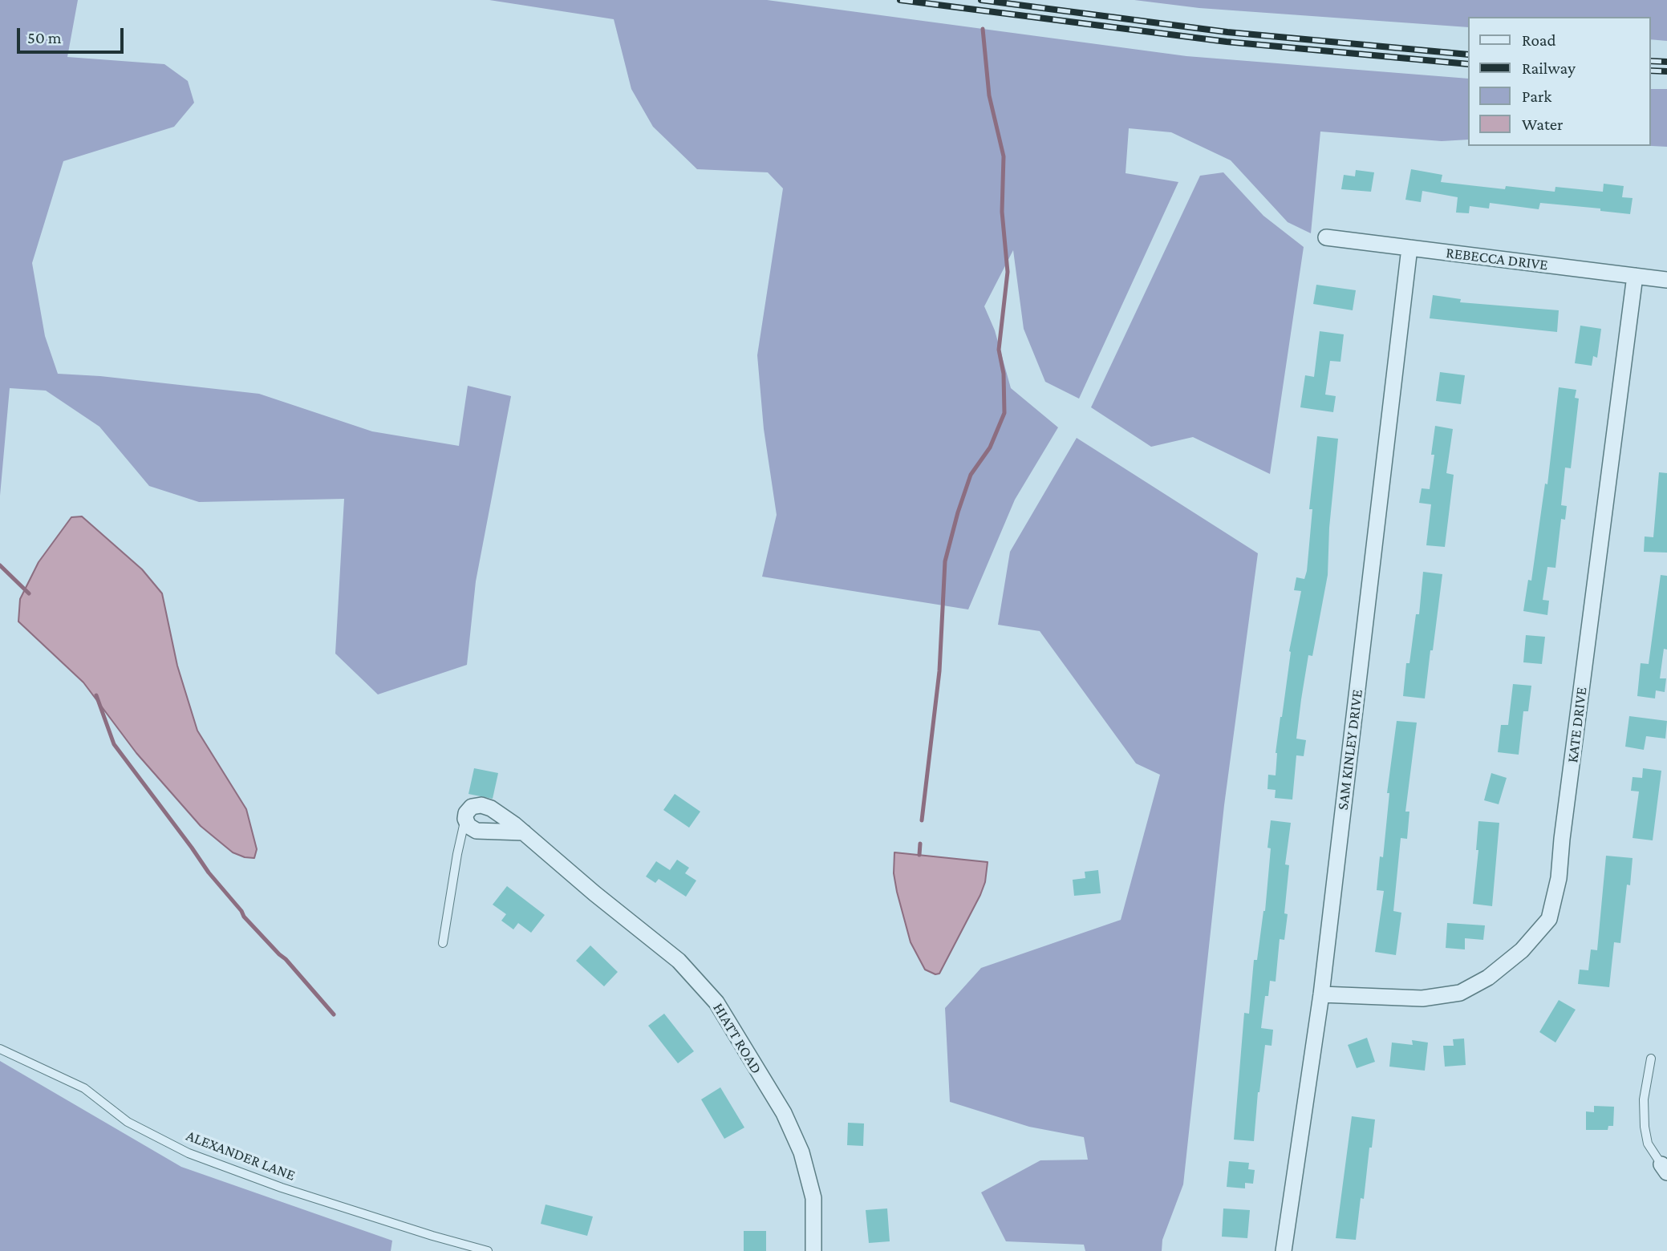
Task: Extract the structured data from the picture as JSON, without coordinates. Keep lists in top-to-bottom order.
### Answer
{
  "streets": {
    "street": [
      "REBECCA DRIVE",
      "KATE DRIVE",
      "SAM KINLEY DRIVE",
      "HIATT ROAD"
    ],
    "lane": ["ALEXANDER LANE"]
  },
  "crossings": [
    ["REBECCA DRIVE", "KATE DRIVE"],
    ["REBECCA DRIVE", "SAM KINLEY DRIVE"],
    ["KATE DRIVE", "SAM KINLEY DRIVE"]
  ],
  "legend": [
    "Road",
    "Railway",
    "Park",
    "Water"
  ],
  "scale_bar": "50 m"
}
